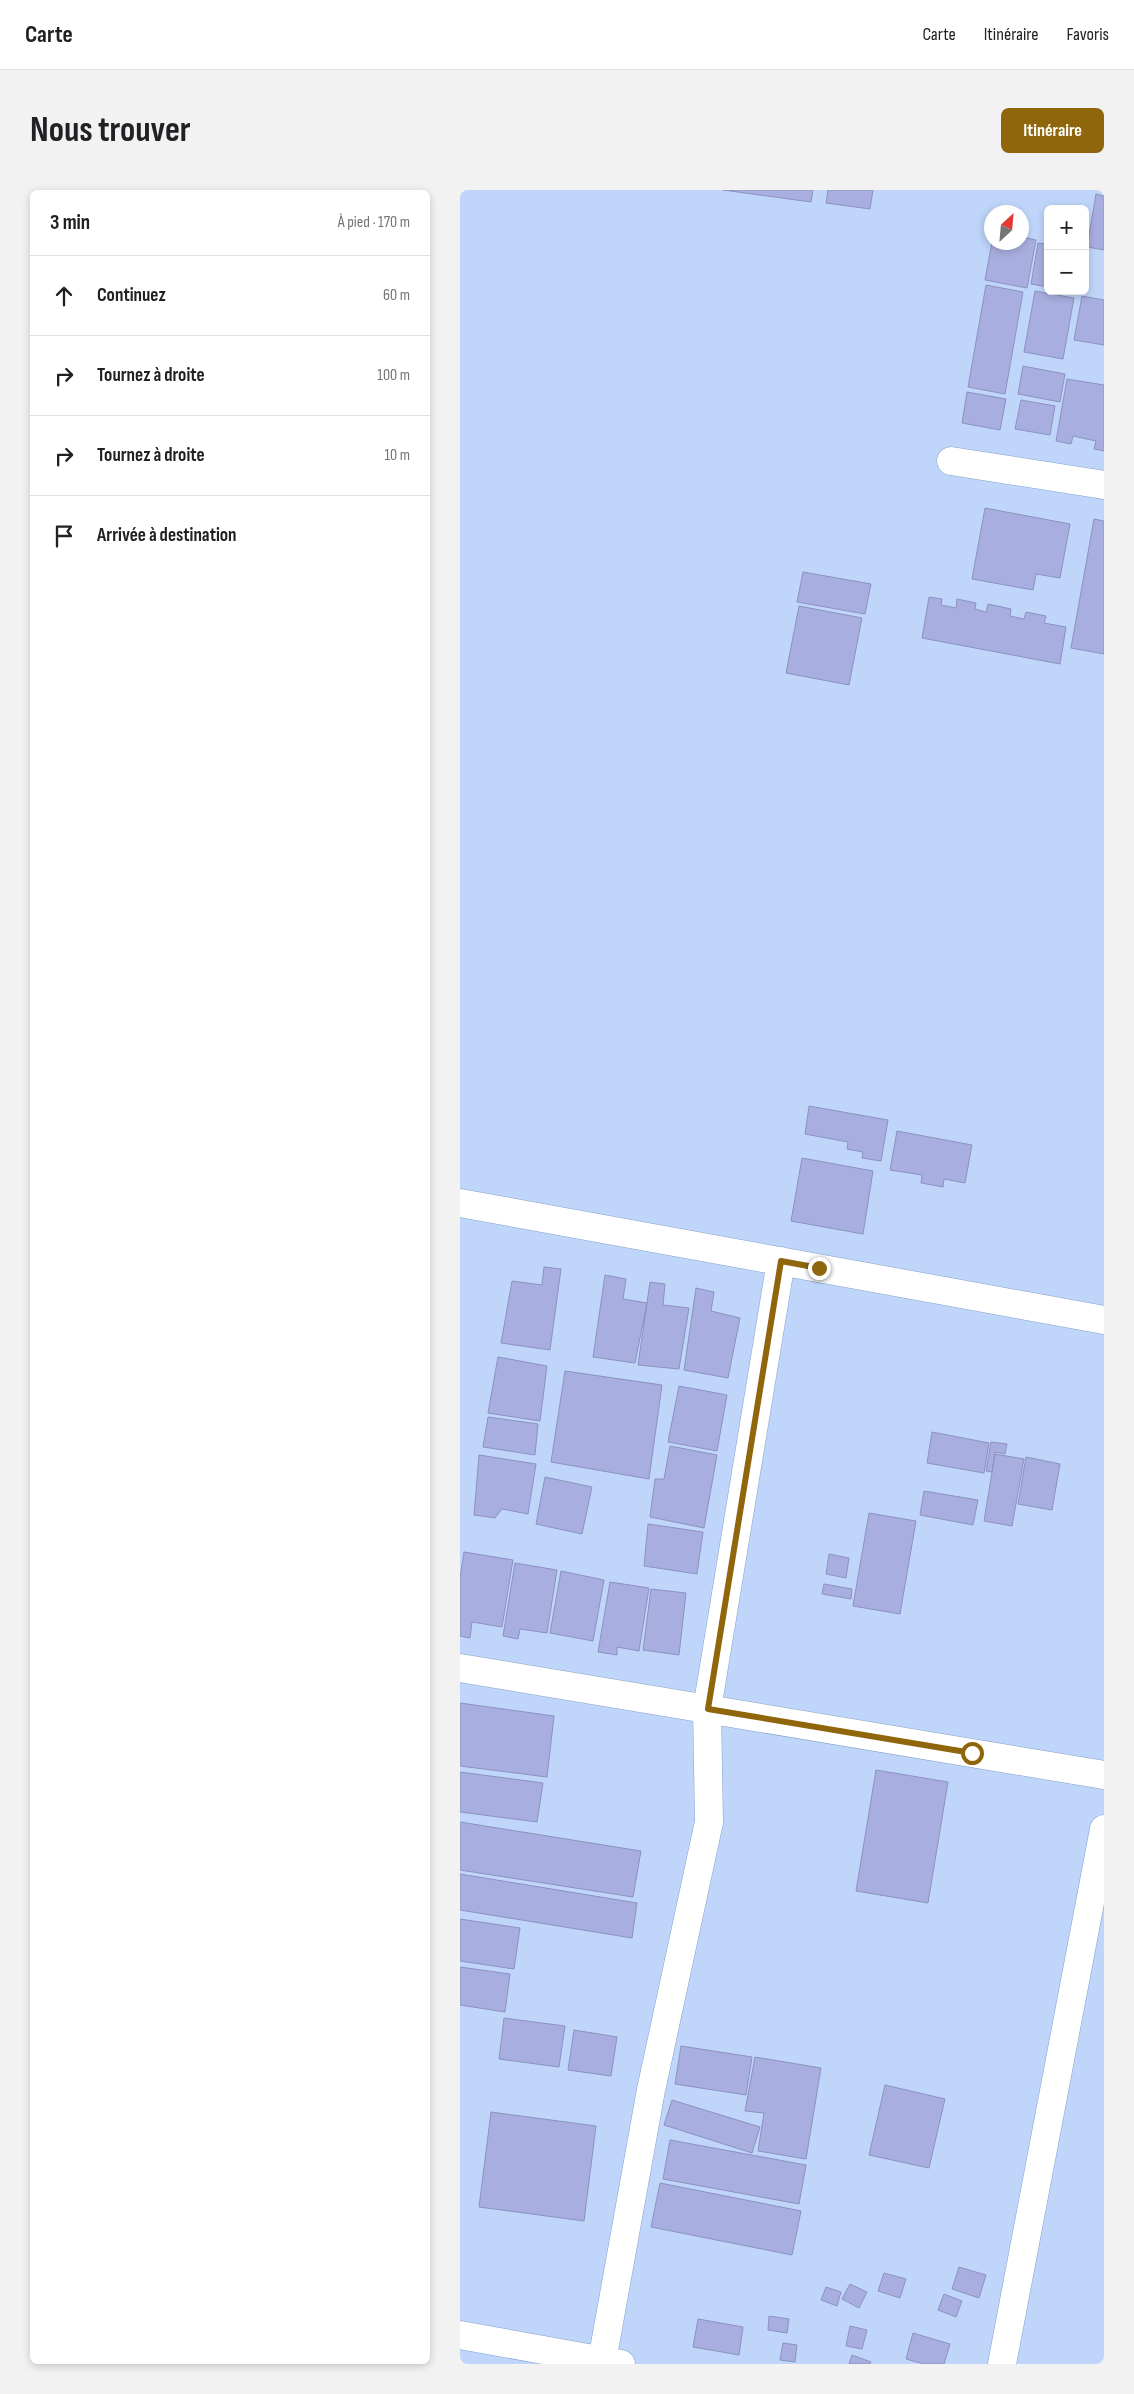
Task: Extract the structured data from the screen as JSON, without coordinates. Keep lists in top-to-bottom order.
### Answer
{
  "north": "top right",
  "page": {
    "header": "Carte",
    "nav": ["Carte", "Itinéraire", "Favoris"],
    "buttons": "Itinéraire",
    "title": "Nous trouver",
    "heading": ["3 min", "À pied · 170 m"],
    "map_buttons": ["+", "−"],
    "list": [
      ["Continuez", "60 m"],
      ["Tournez à droite", "100 m"],
      ["Tournez à droite", "10 m"],
      "Arrivée à destination"
    ]
  }
}
